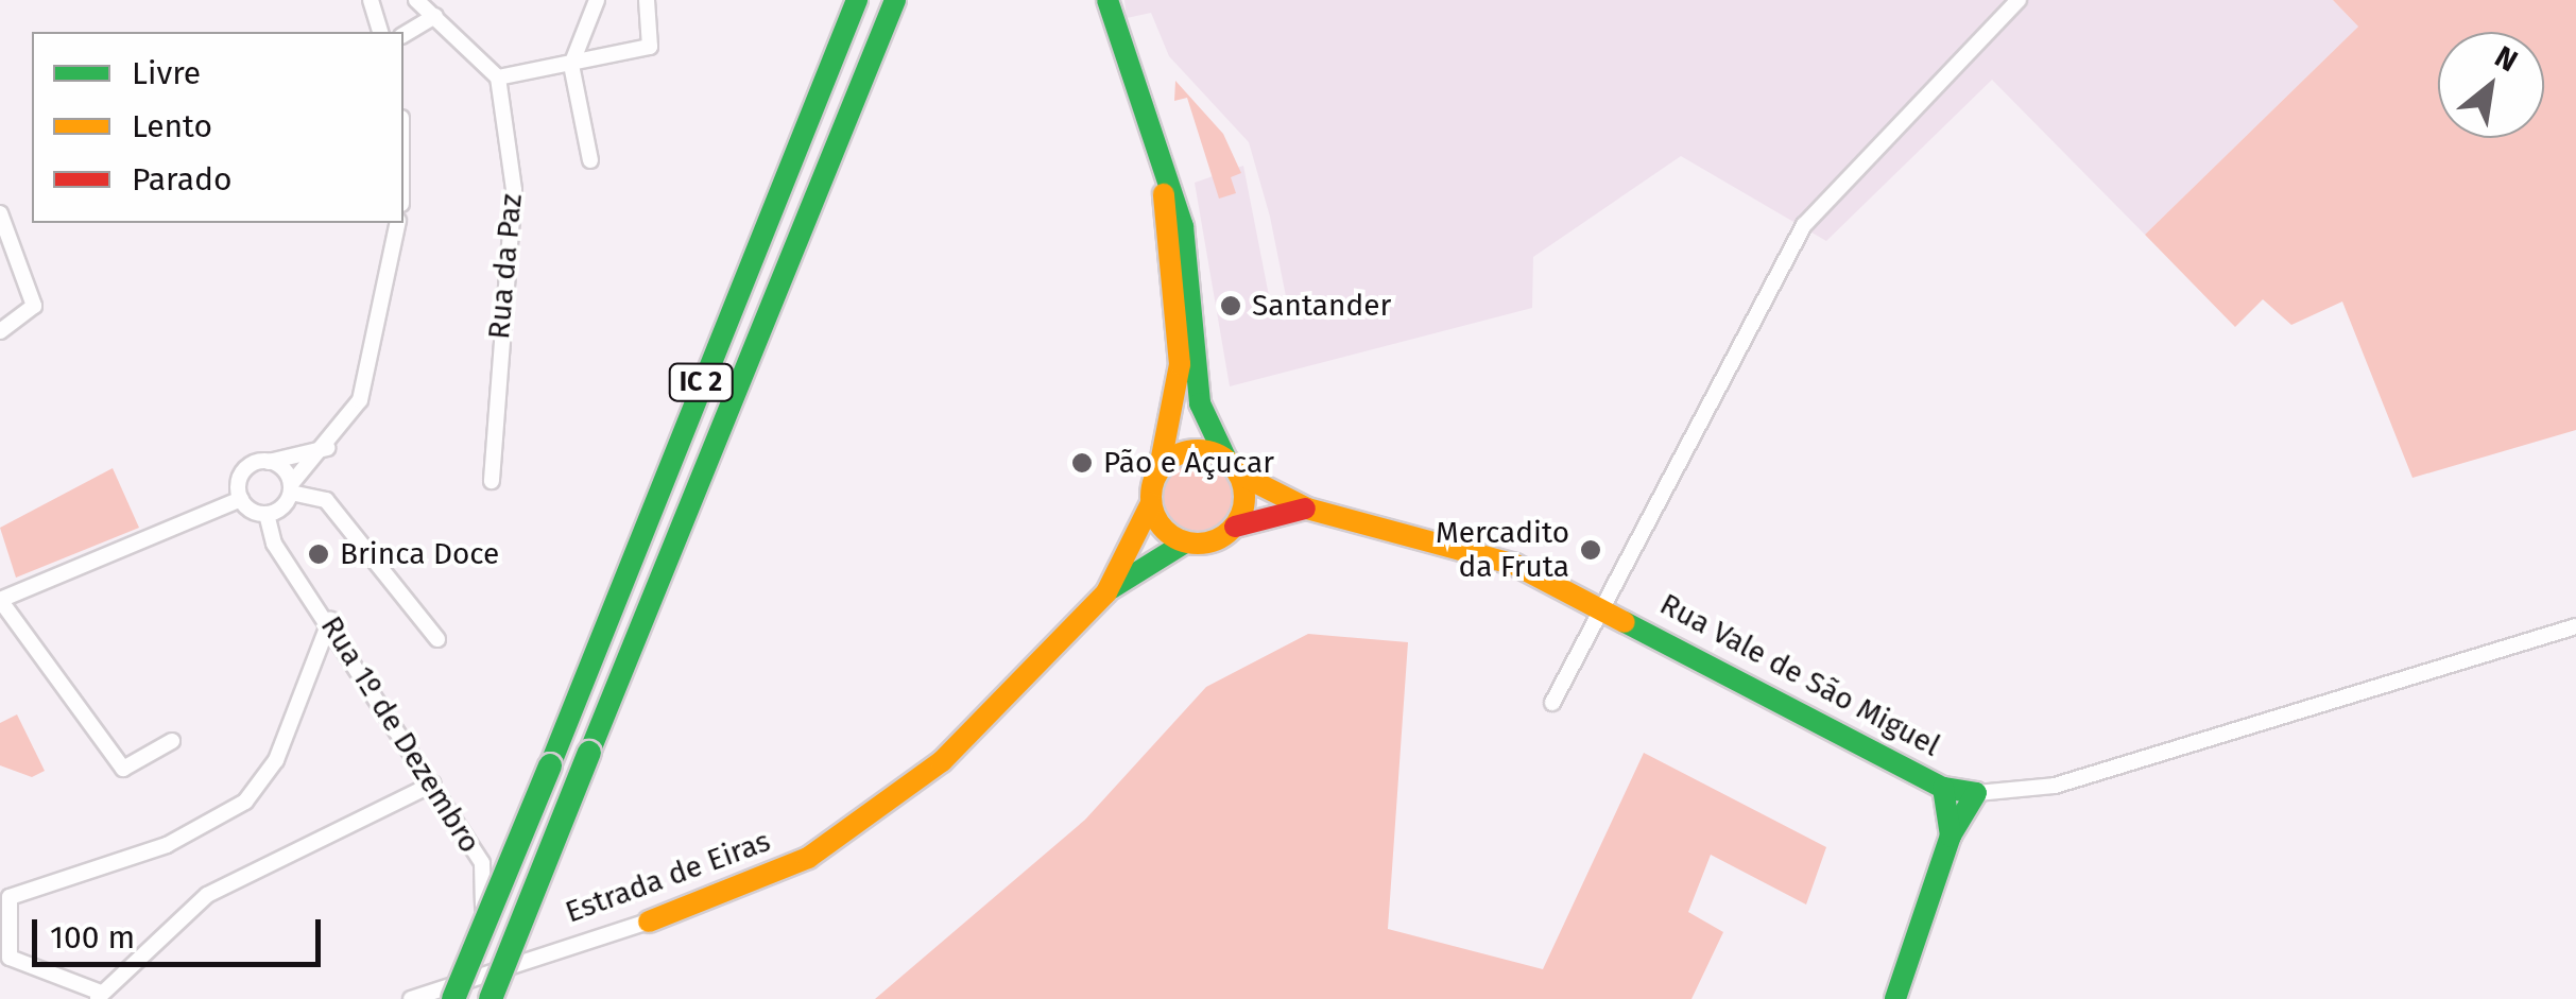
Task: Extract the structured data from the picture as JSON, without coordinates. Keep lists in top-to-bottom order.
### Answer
{
  "streets": {
    "main road": ["IC 2", "Rua Vale de São Miguel", "Estrada de Eiras"],
    "street": ["Rua da Paz", "Rua 1º de Dezembro"]
  },
  "crossings": [
    ["Rua Vale de São Miguel", "Estrada de Eiras"],
    ["Rua 1º de Dezembro", "Estrada de Eiras"]
  ],
  "places": [
    "Santander",
    "Pão e Açucar",
    "Mercadito da Fruta",
    "Brinca Doce"
  ],
  "legend": ["Livre", "Lento", "Parado"],
  "scale_bar": "100 m",
  "north": "top right"
}
